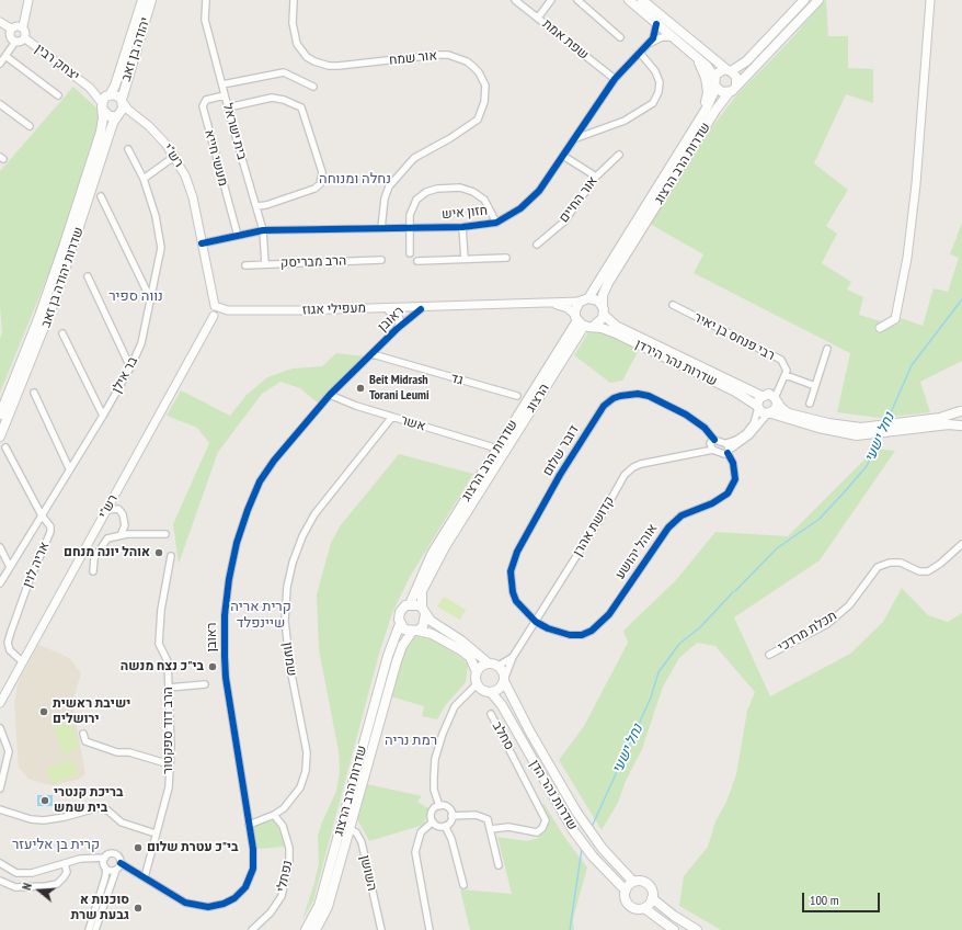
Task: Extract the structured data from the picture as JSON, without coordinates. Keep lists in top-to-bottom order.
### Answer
{
  "streets": {
    "main road": [
      "יהודה בן זאב",
      "שדרות הרב הרצוג",
      "שדרות יהודה בן זאב",
      "שדרות נהר הירדן",
      "הרצוג",
      "שדרות נהר הדן"
    ],
    "street": [
      "שפת אמת",
      "אור שמח",
      "יצחק רבין",
      "בית ישראל",
      "רש\"י",
      "מעשי חייא",
      "אור החיים",
      "חזון איש",
      "הרב מבריסק",
      "מעפילי אגוז",
      "ראובן",
      "רבי פנחס בן יאיר",
      "בר אילן",
      "גד",
      "אשר",
      "דובר שלום",
      "קדושת אהרן",
      "אוהל יהושע",
      "אריה לוין",
      "תכלת מרדכי",
      "שמעון",
      "הרב דוד ספקטור",
      "סחלב",
      "השושן",
      "נפתלי"
    ]
  },
  "crossings": [
    ["שפת אמת", "חזון איש"],
    ["יהודה בן זאב", "יצחק רבין"],
    ["יהודה בן זאב", "רש\"י"],
    ["יהודה בן זאב", "שדרות יהודה בן זאב"],
    ["אור שמח", "חזון איש"],
    ["יצחק רבין", "רש\"י"],
    ["יצחק רבין", "שדרות יהודה בן זאב"],
    ["בית ישראל", "מעשי חייא"],
    ["בית ישראל", "חזון איש"],
    ["בית ישראל", "הרב מבריסק"],
    ["רש\"י", "חזון איש"],
    ["רש\"י", "שדרות יהודה בן זאב"],
    ["רש\"י", "מעפילי אגוז"],
    ["רש\"י", "אריה לוין"],
    ["מעשי חייא", "חזון איש"],
    ["שדרות הרב הרצוג", "מעפילי אגוז"],
    ["שדרות הרב הרצוג", "שדרות נהר הירדן"],
    ["שדרות הרב הרצוג", "הרצוג"],
    ["שדרות הרב הרצוג", "אשר"],
    ["שדרות הרב הרצוג", "השושן"],
    ["מעפילי אגוז", "ראובן"],
    ["מעפילי אגוז", "שדרות נהר הירדן"],
    ["מעפילי אגוז", "הרצוג"],
    ["ראובן", "גד"],
    ["ראובן", "אשר"],
    ["ראובן", "שמעון"],
    ["ראובן", "הרב דוד ספקטור"],
    ["רבי פנחס בן יאיר", "שדרות נהר הירדן"],
    ["שדרות נהר הירדן", "הרצוג"],
    ["בר אילן", "אריה לוין"],
    ["אשר", "שמעון"],
    ["דובר שלום", "קדושת אהרן"],
    ["דובר שלום", "אוהל יהושע"],
    ["קדושת אהרן", "אוהל יהושע"],
    ["קדושת אהרן", "שדרות נהר הדן"],
    ["שמעון", "נפתלי"]
  ],
  "districts": [
    "נחלה ומנוחה",
    "נווה ספיר",
    "קרית אריה שיינפלד",
    "רמת נריה",
    "קרית בן אליעזר"
  ],
  "water": ["נחל ישעי"],
  "places": [
    "Beit Midrash Torani Leumi",
    "אוהל יונה מנחם",
    "בי\"כ נצח מנשה",
    "ישיבת ראשית ירושלים",
    "בריכת קנטרי בית שמש",
    "בי\"כ עטרת שלום",
    "סוכנות א גבעת שרת"
  ],
  "scale_bar": "100 m",
  "north": "left"
}
